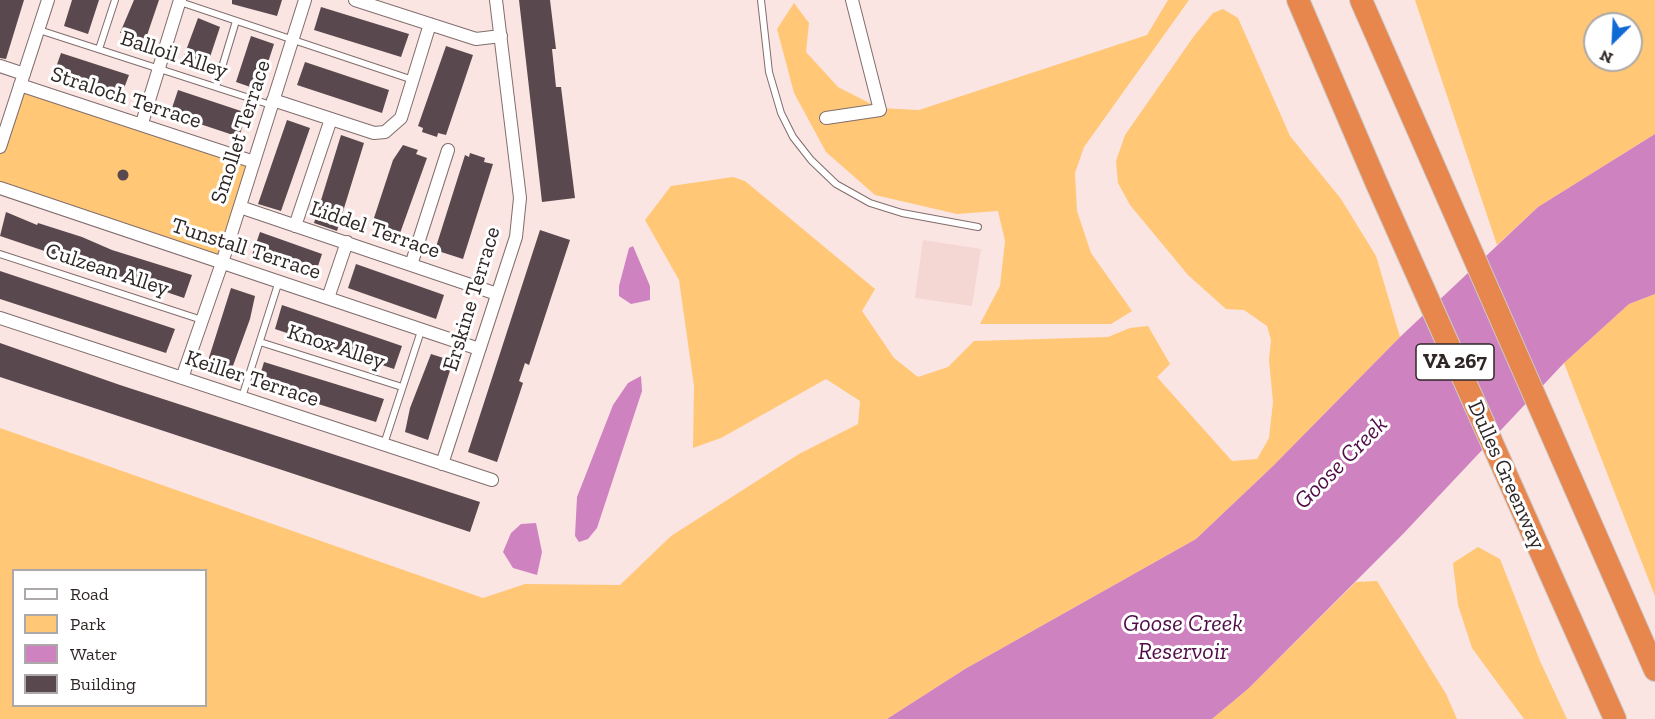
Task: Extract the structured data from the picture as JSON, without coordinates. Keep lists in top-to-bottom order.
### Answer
{
  "streets": {
    "highway": ["VA 267", "Dulles Greenway"],
    "street": [
      "Straloch Terrace",
      "Smollet Terrace",
      "Liddel Terrace",
      "Tunstall Terrace",
      "Erskine Terrace",
      "Keiller Terrace"
    ],
    "lane": ["Balloil Alley", "Culzean Alley", "Knox Alley"]
  },
  "crossings": [
    ["Balloil Alley", "Smollet Terrace"],
    ["Straloch Terrace", "Smollet Terrace"],
    ["Smollet Terrace", "Liddel Terrace"],
    ["Smollet Terrace", "Tunstall Terrace"],
    ["Smollet Terrace", "Culzean Alley"],
    ["Smollet Terrace", "Keiller Terrace"],
    ["Liddel Terrace", "Erskine Terrace"],
    ["Tunstall Terrace", "Erskine Terrace"],
    ["Tunstall Terrace", "Knox Alley"],
    ["Erskine Terrace", "Keiller Terrace"],
    ["Knox Alley", "Keiller Terrace"]
  ],
  "water": ["Goose Creek", "Goose Creek Reservoir"],
  "legend": [
    "Road",
    "Park",
    "Water",
    "Building"
  ],
  "north": "bottom left"
}
